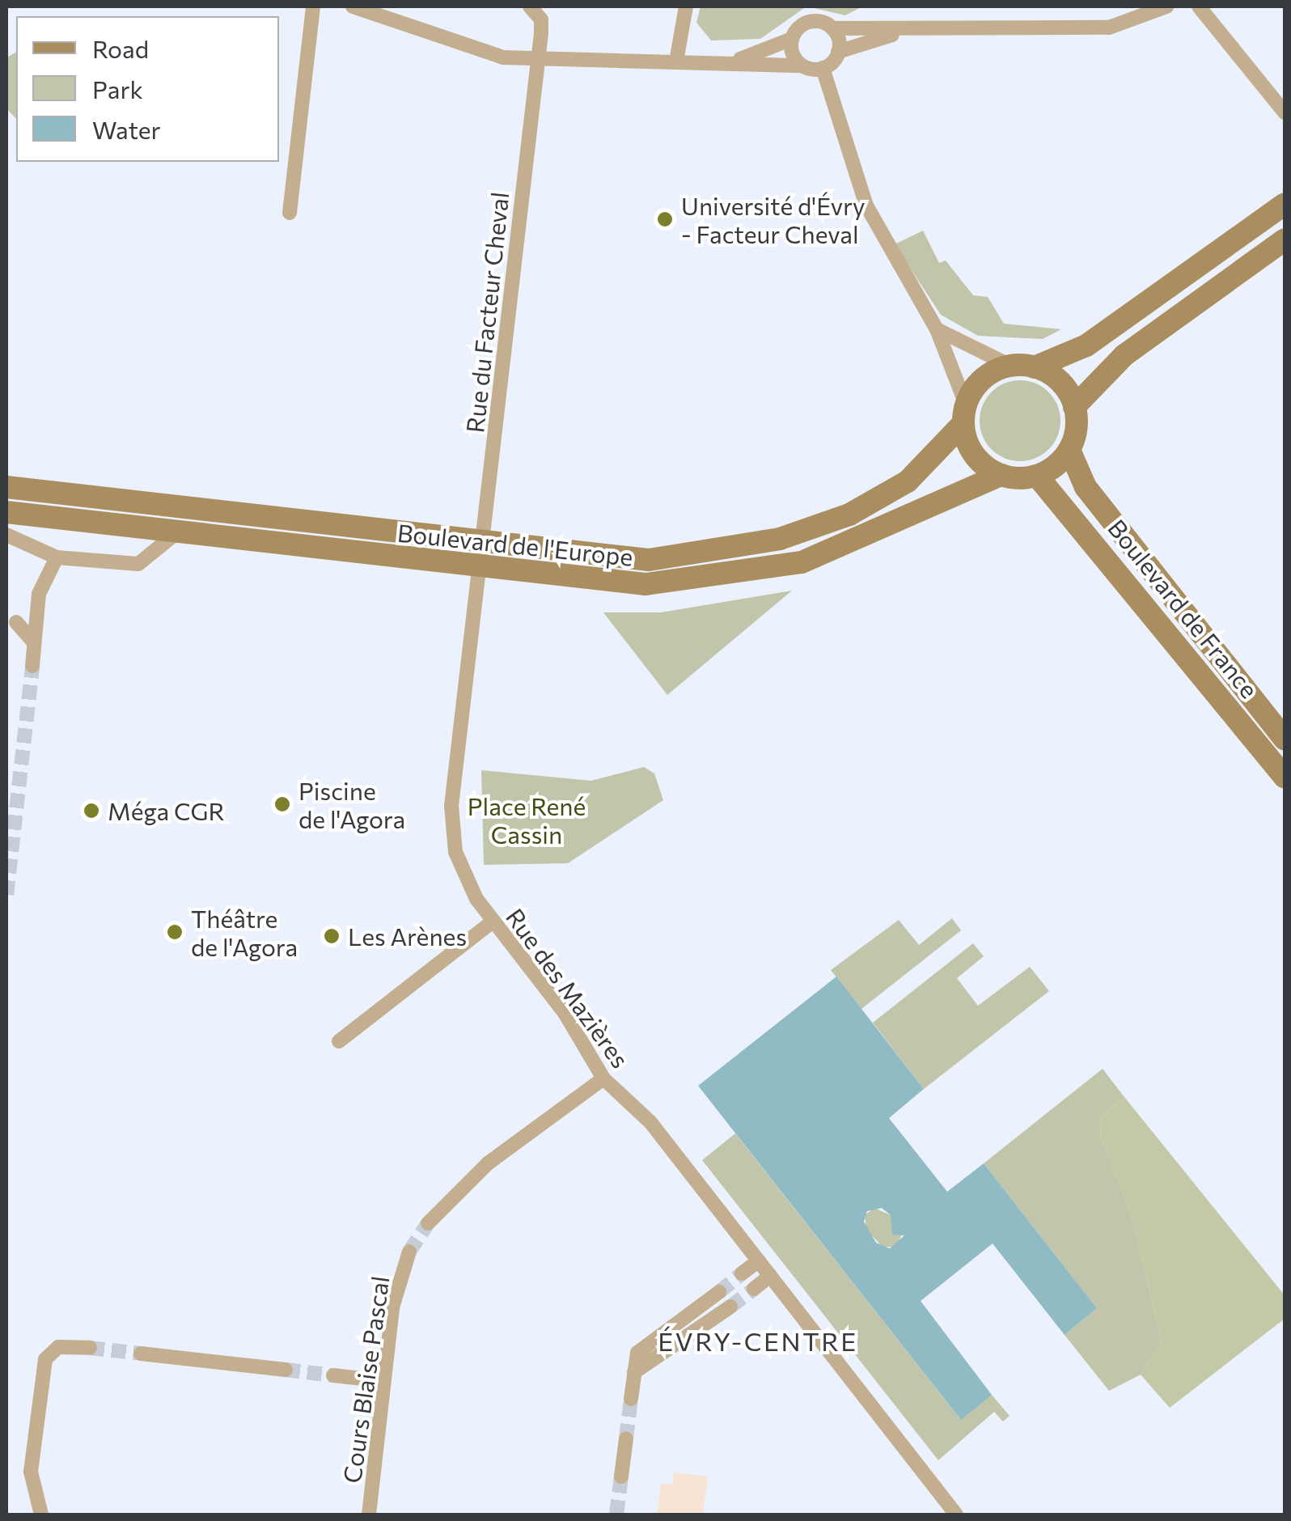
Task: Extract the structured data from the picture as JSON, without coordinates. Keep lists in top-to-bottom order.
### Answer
{
  "streets": {
    "main road": ["Boulevard de l'Europe", "Boulevard de France"],
    "street": ["Rue du Facteur Cheval", "Rue des Mazières", "Cours Blaise Pascal"]
  },
  "crossings": [
    ["Rue du Facteur Cheval", "Boulevard de l'Europe"],
    ["Rue du Facteur Cheval", "Rue des Mazières"],
    ["Boulevard de l'Europe", "Boulevard de France"],
    ["Boulevard de l'Europe", "Rue des Mazières"]
  ],
  "districts": ["ÉVRY-CENTRE"],
  "parks": ["Place René Cassin"],
  "places": [
    "Université d'Évry - Facteur Cheval",
    "Piscine de l'Agora",
    "Méga CGR",
    "Théâtre de l'Agora",
    "Les Arènes"
  ],
  "legend": ["Road", "Park", "Water"]
}
